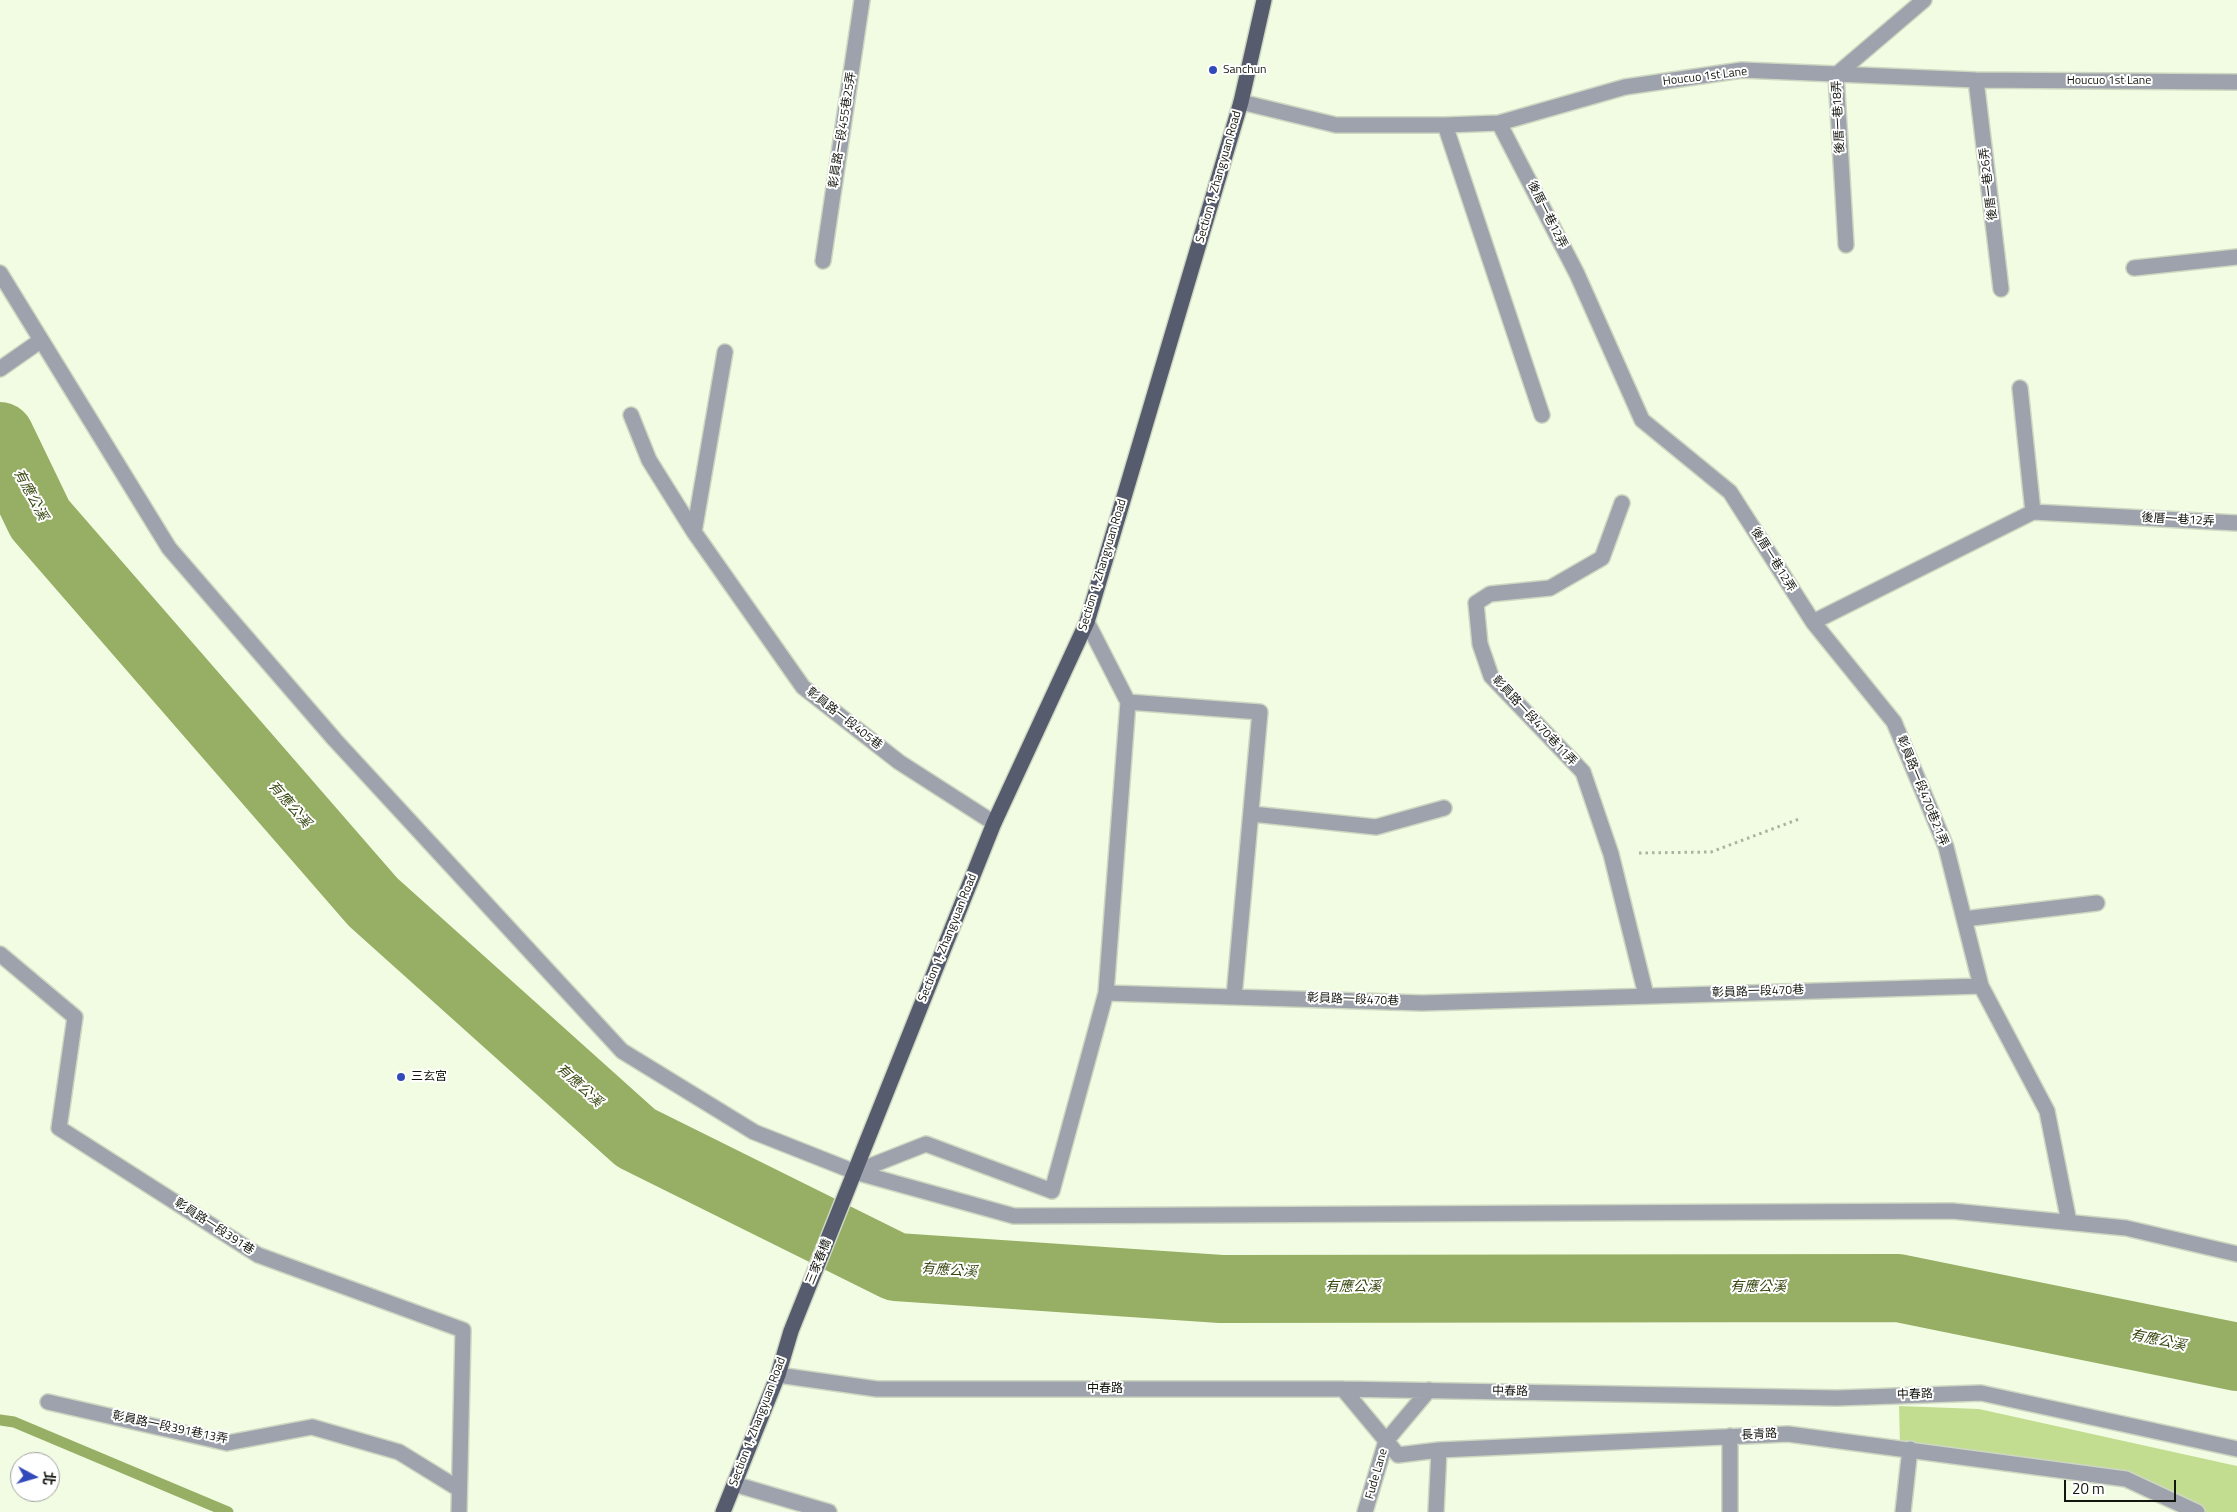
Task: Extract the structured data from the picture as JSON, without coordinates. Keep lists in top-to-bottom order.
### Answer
{
  "streets": {
    "main road": ["Section 1, Zhangyuan Road", "三家春橋"],
    "street": [
      "Houcuo 1st Lane",
      "後厝一巷18弄",
      "彰員路一段455巷25弄",
      "後厝一巷26弄",
      "後厝一巷12弄",
      "彰員路一段405巷",
      "彰員路一段470巷11弄",
      "彰員路一段470巷21弄",
      "彰員路一段470巷",
      "彰員路一段391巷",
      "中春路",
      "彰員路一段391巷13弄",
      "長青路",
      "Fude Lane"
    ]
  },
  "crossings": [
    ["Houcuo 1st Lane", "後厝一巷18弄"],
    ["Houcuo 1st Lane", "Section 1, Zhangyuan Road"],
    ["Houcuo 1st Lane", "後厝一巷26弄"],
    ["Houcuo 1st Lane", "後厝一巷12弄"],
    ["Section 1, Zhangyuan Road", "彰員路一段405巷"],
    ["Section 1, Zhangyuan Road", "三家春橋"],
    ["Section 1, Zhangyuan Road", "中春路"],
    ["後厝一巷12弄", "彰員路一段470巷21弄"],
    ["彰員路一段470巷11弄", "彰員路一段470巷"],
    ["彰員路一段470巷21弄", "彰員路一段470巷"],
    ["彰員路一段391巷", "彰員路一段391巷13弄"],
    ["中春路", "長青路"],
    ["中春路", "Fude Lane"],
    ["長青路", "Fude Lane"]
  ],
  "water": ["有應公溪"],
  "places": ["Sanchun", "三玄宮"],
  "scale_bar": "20 m",
  "north": "right"
}
